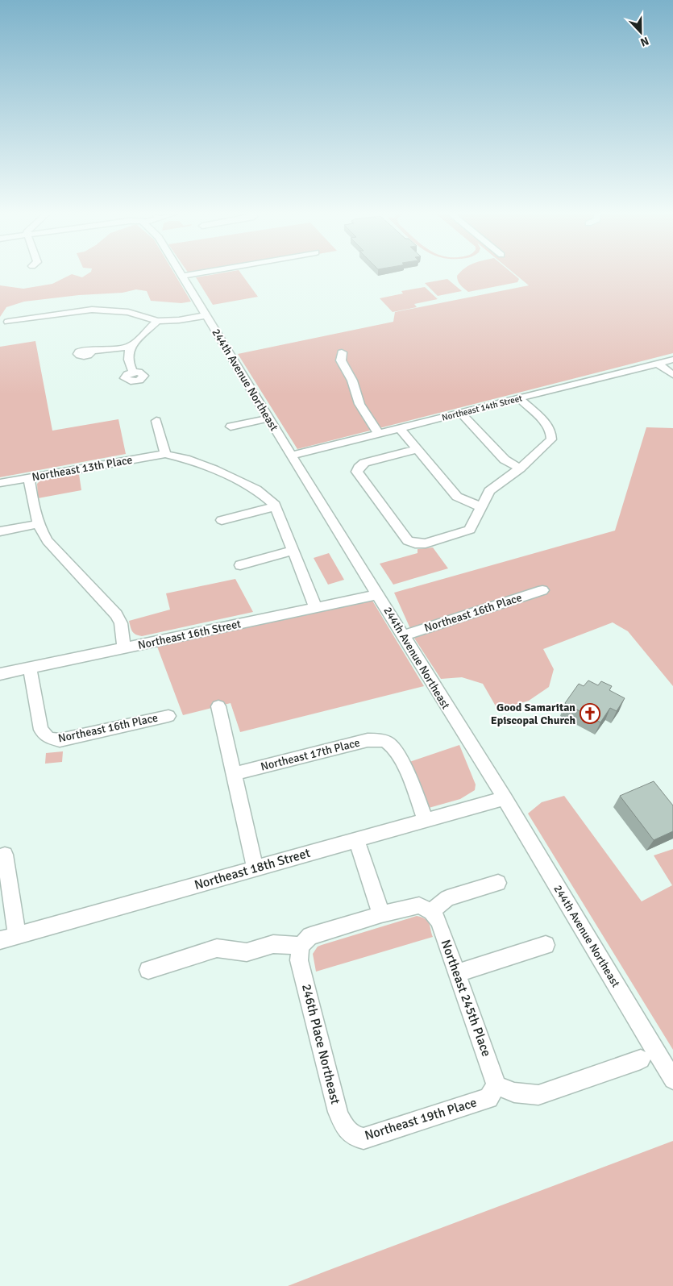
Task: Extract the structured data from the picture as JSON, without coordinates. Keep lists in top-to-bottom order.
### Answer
{
  "streets": {
    "street": [
      "244th Avenue Northeast",
      "Northeast 14th Street",
      "Northeast 13th Place",
      "Northeast 16th Place",
      "Northeast 16th Street",
      "Northeast 17th Place",
      "Northeast 18th Street",
      "Northeast 245th Place",
      "246th Place Northeast",
      "Northeast 19th Place"
    ]
  },
  "crossings": [
    ["244th Avenue Northeast", "Northeast 14th Street"],
    ["244th Avenue Northeast", "Northeast 16th Place"],
    ["244th Avenue Northeast", "Northeast 16th Street"],
    ["244th Avenue Northeast", "Northeast 18th Street"],
    ["Northeast 16th Place", "Northeast 16th Street"],
    ["Northeast 17th Place", "Northeast 18th Street"],
    ["Northeast 245th Place", "Northeast 19th Place"],
    ["246th Place Northeast", "Northeast 19th Place"]
  ],
  "places": {
    "church": ["Good Samaritan Episcopal Church"]
  },
  "north": "bottom"
}
